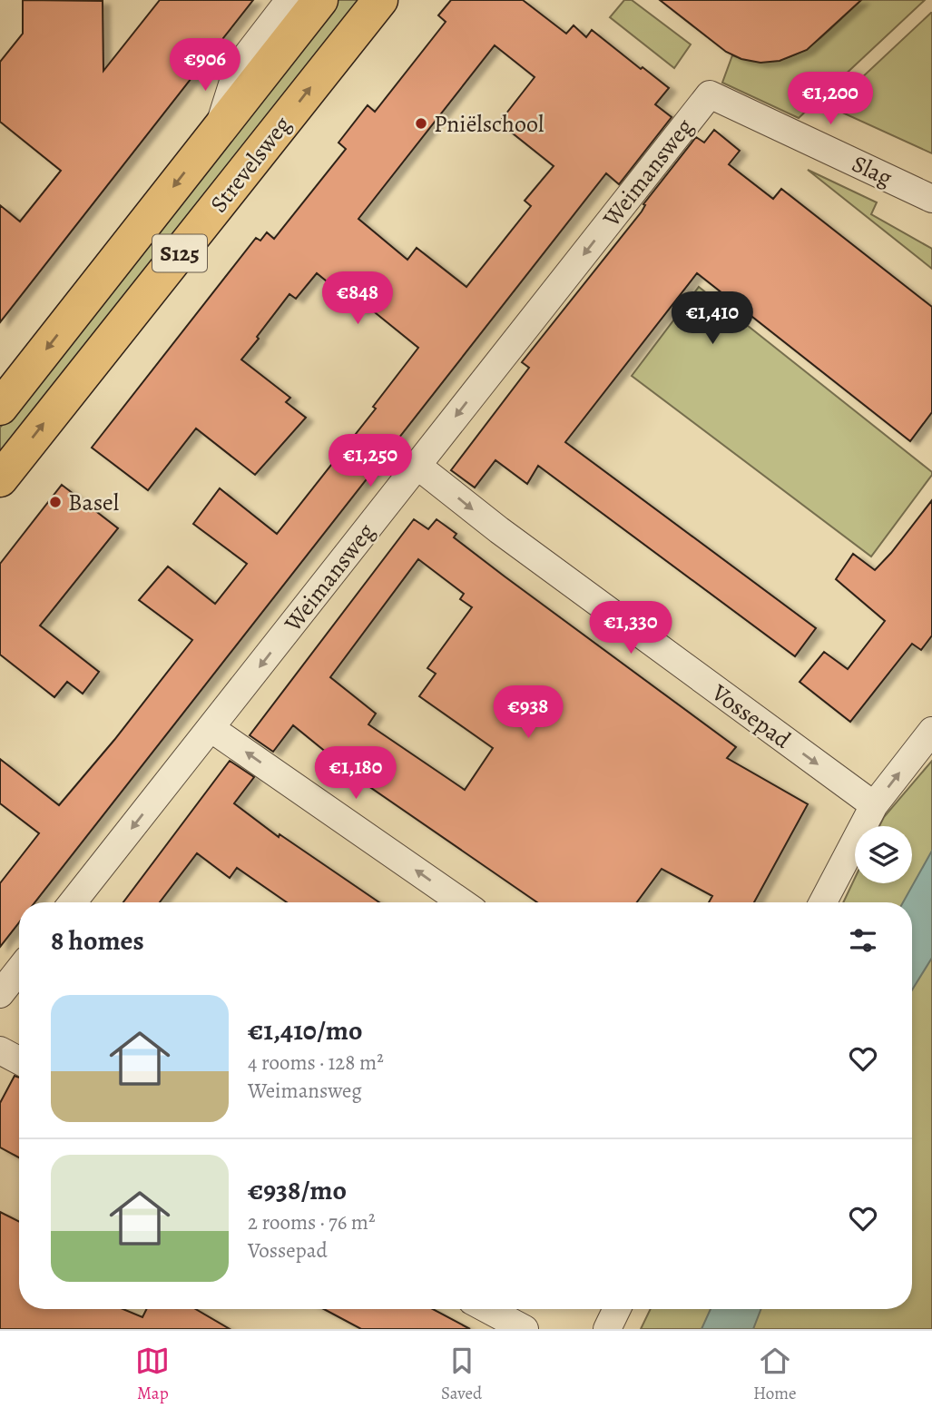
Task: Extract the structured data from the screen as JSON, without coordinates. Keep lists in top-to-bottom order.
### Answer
{
  "streets": {
    "main road": ["Strevelsweg", "S125"],
    "street": ["Slag", "Weimansweg", "Vossepad"]
  },
  "crossings": [
    ["Slag", "Weimansweg"],
    ["Weimansweg", "Vossepad"]
  ],
  "one_way": ["Weimansweg", "Vossepad"],
  "places": ["Pniëlschool", "Basel"],
  "page": {
    "price": [
      "€906",
      "€1,200",
      "€848",
      "€1,410",
      "€1,250",
      "€1,330",
      "€938",
      "€1,180"
    ],
    "heading": "8 homes",
    "list": [
      {
        "name": "€1,410/mo",
        "note": "4 rooms · 128 m² · Weimansweg"
      },
      {
        "name": "€938/mo",
        "note": "2 rooms · 76 m² · Vossepad"
      }
    ],
    "tabs": ["Map", "Saved", "Home"]
  }
}
